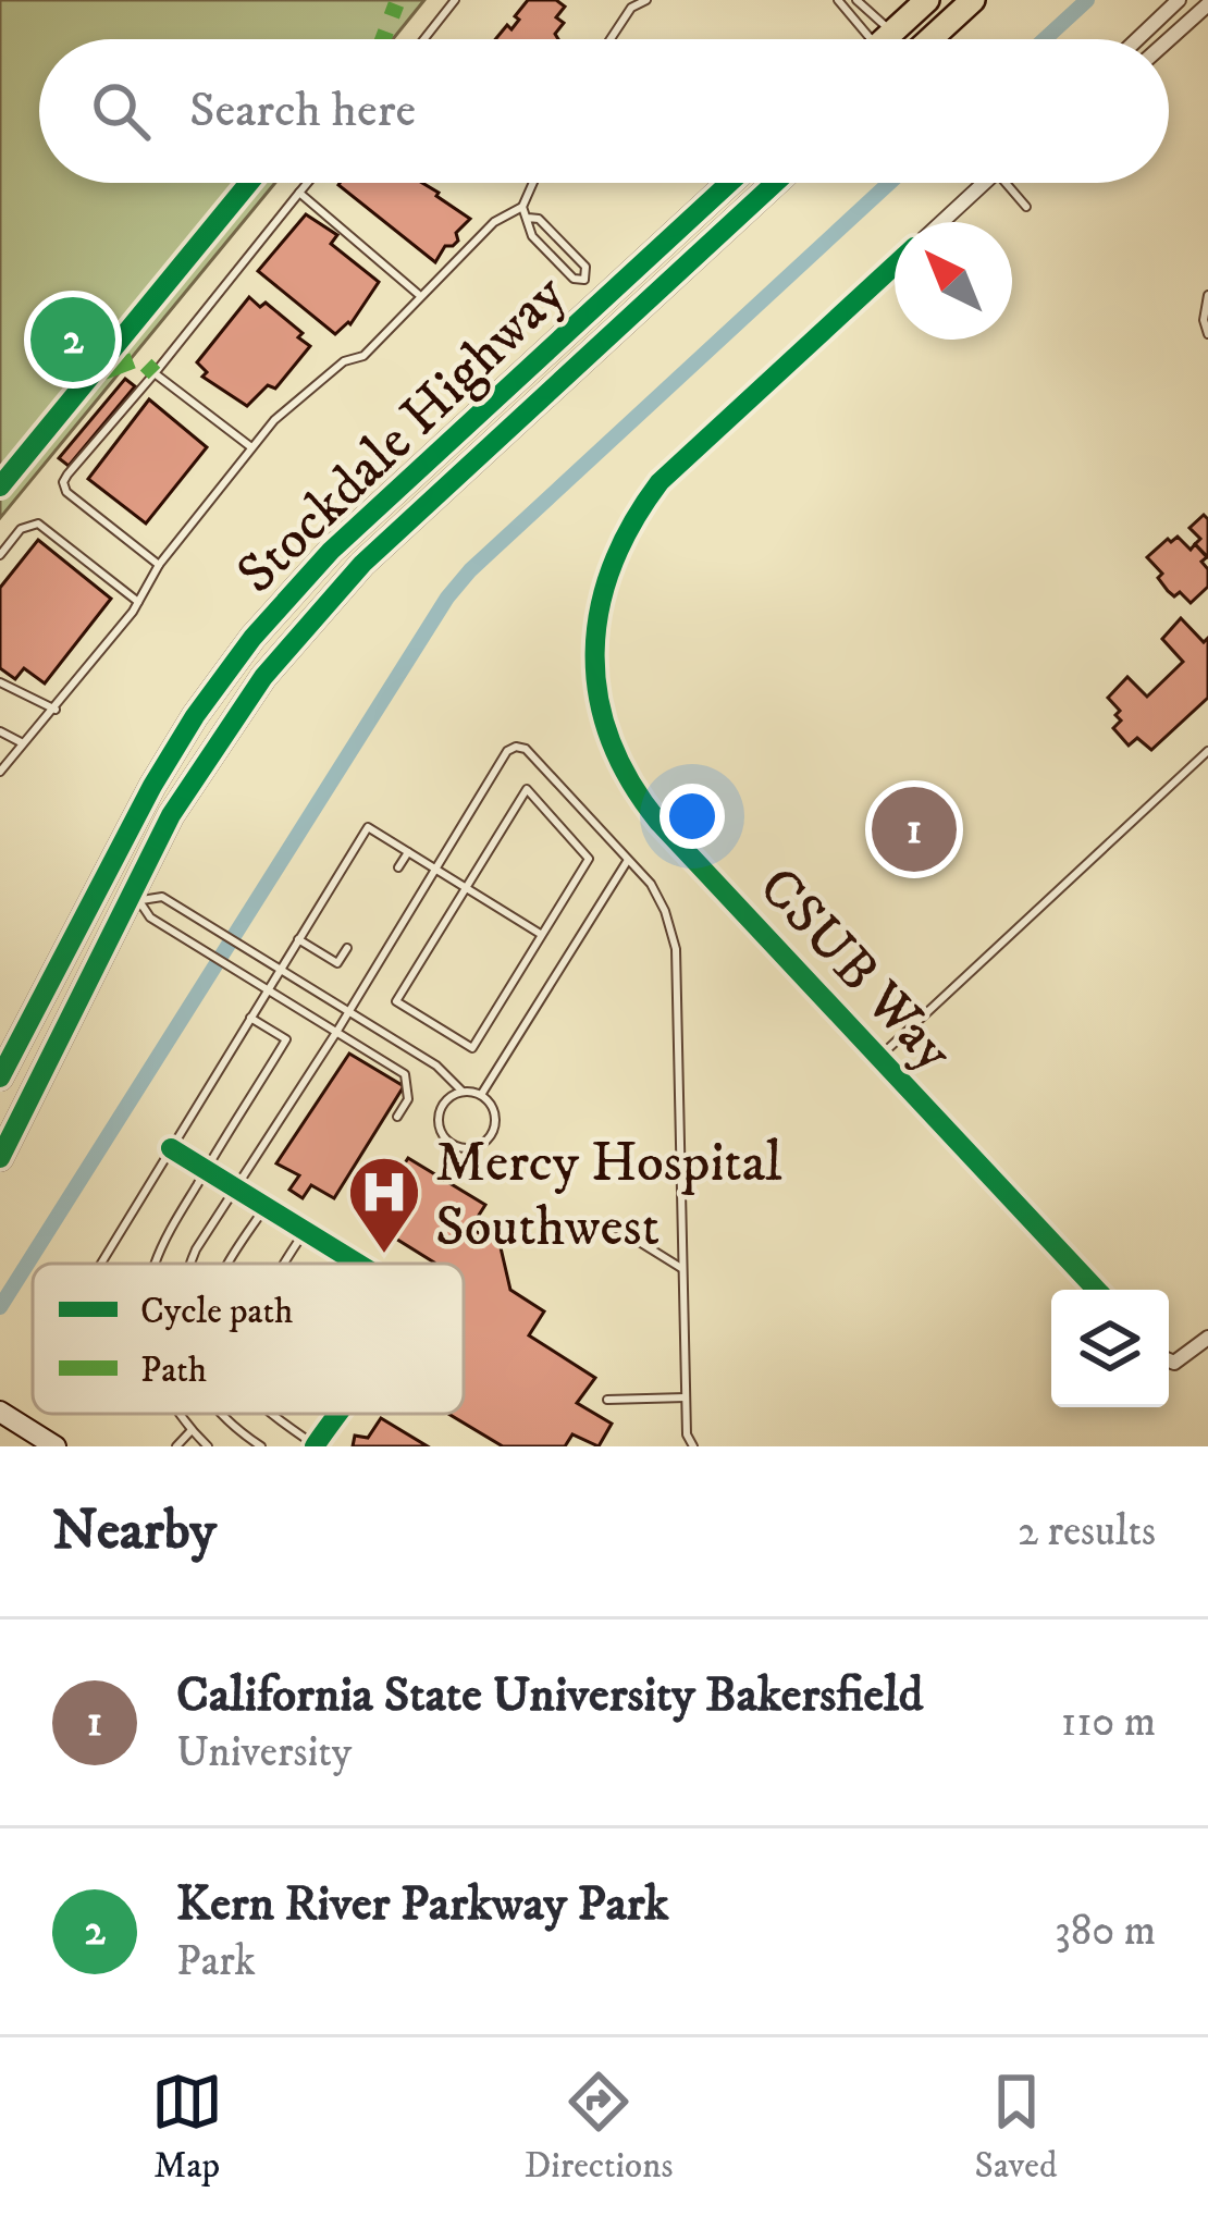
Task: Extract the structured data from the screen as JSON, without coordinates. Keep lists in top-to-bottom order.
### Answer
{
  "streets": {
    "main road": ["Stockdale Highway"],
    "street": ["CSUB Way"]
  },
  "places": {
    "hospital": ["Mercy Hospital Southwest"]
  },
  "legend": ["Cycle path", "Path"],
  "north": "top left",
  "page": {
    "search": "Search here",
    "pins": ["2", "1"],
    "heading": ["Nearby", "2 results"],
    "list": [
      {
        "mark": "1",
        "name": "California State University Bakersfield",
        "note": "University",
        "value": "110 m"
      },
      {
        "mark": "2",
        "name": "Kern River Parkway Park",
        "note": "Park",
        "value": "380 m"
      }
    ],
    "nav": ["Map", "Directions", "Saved"]
  }
}
